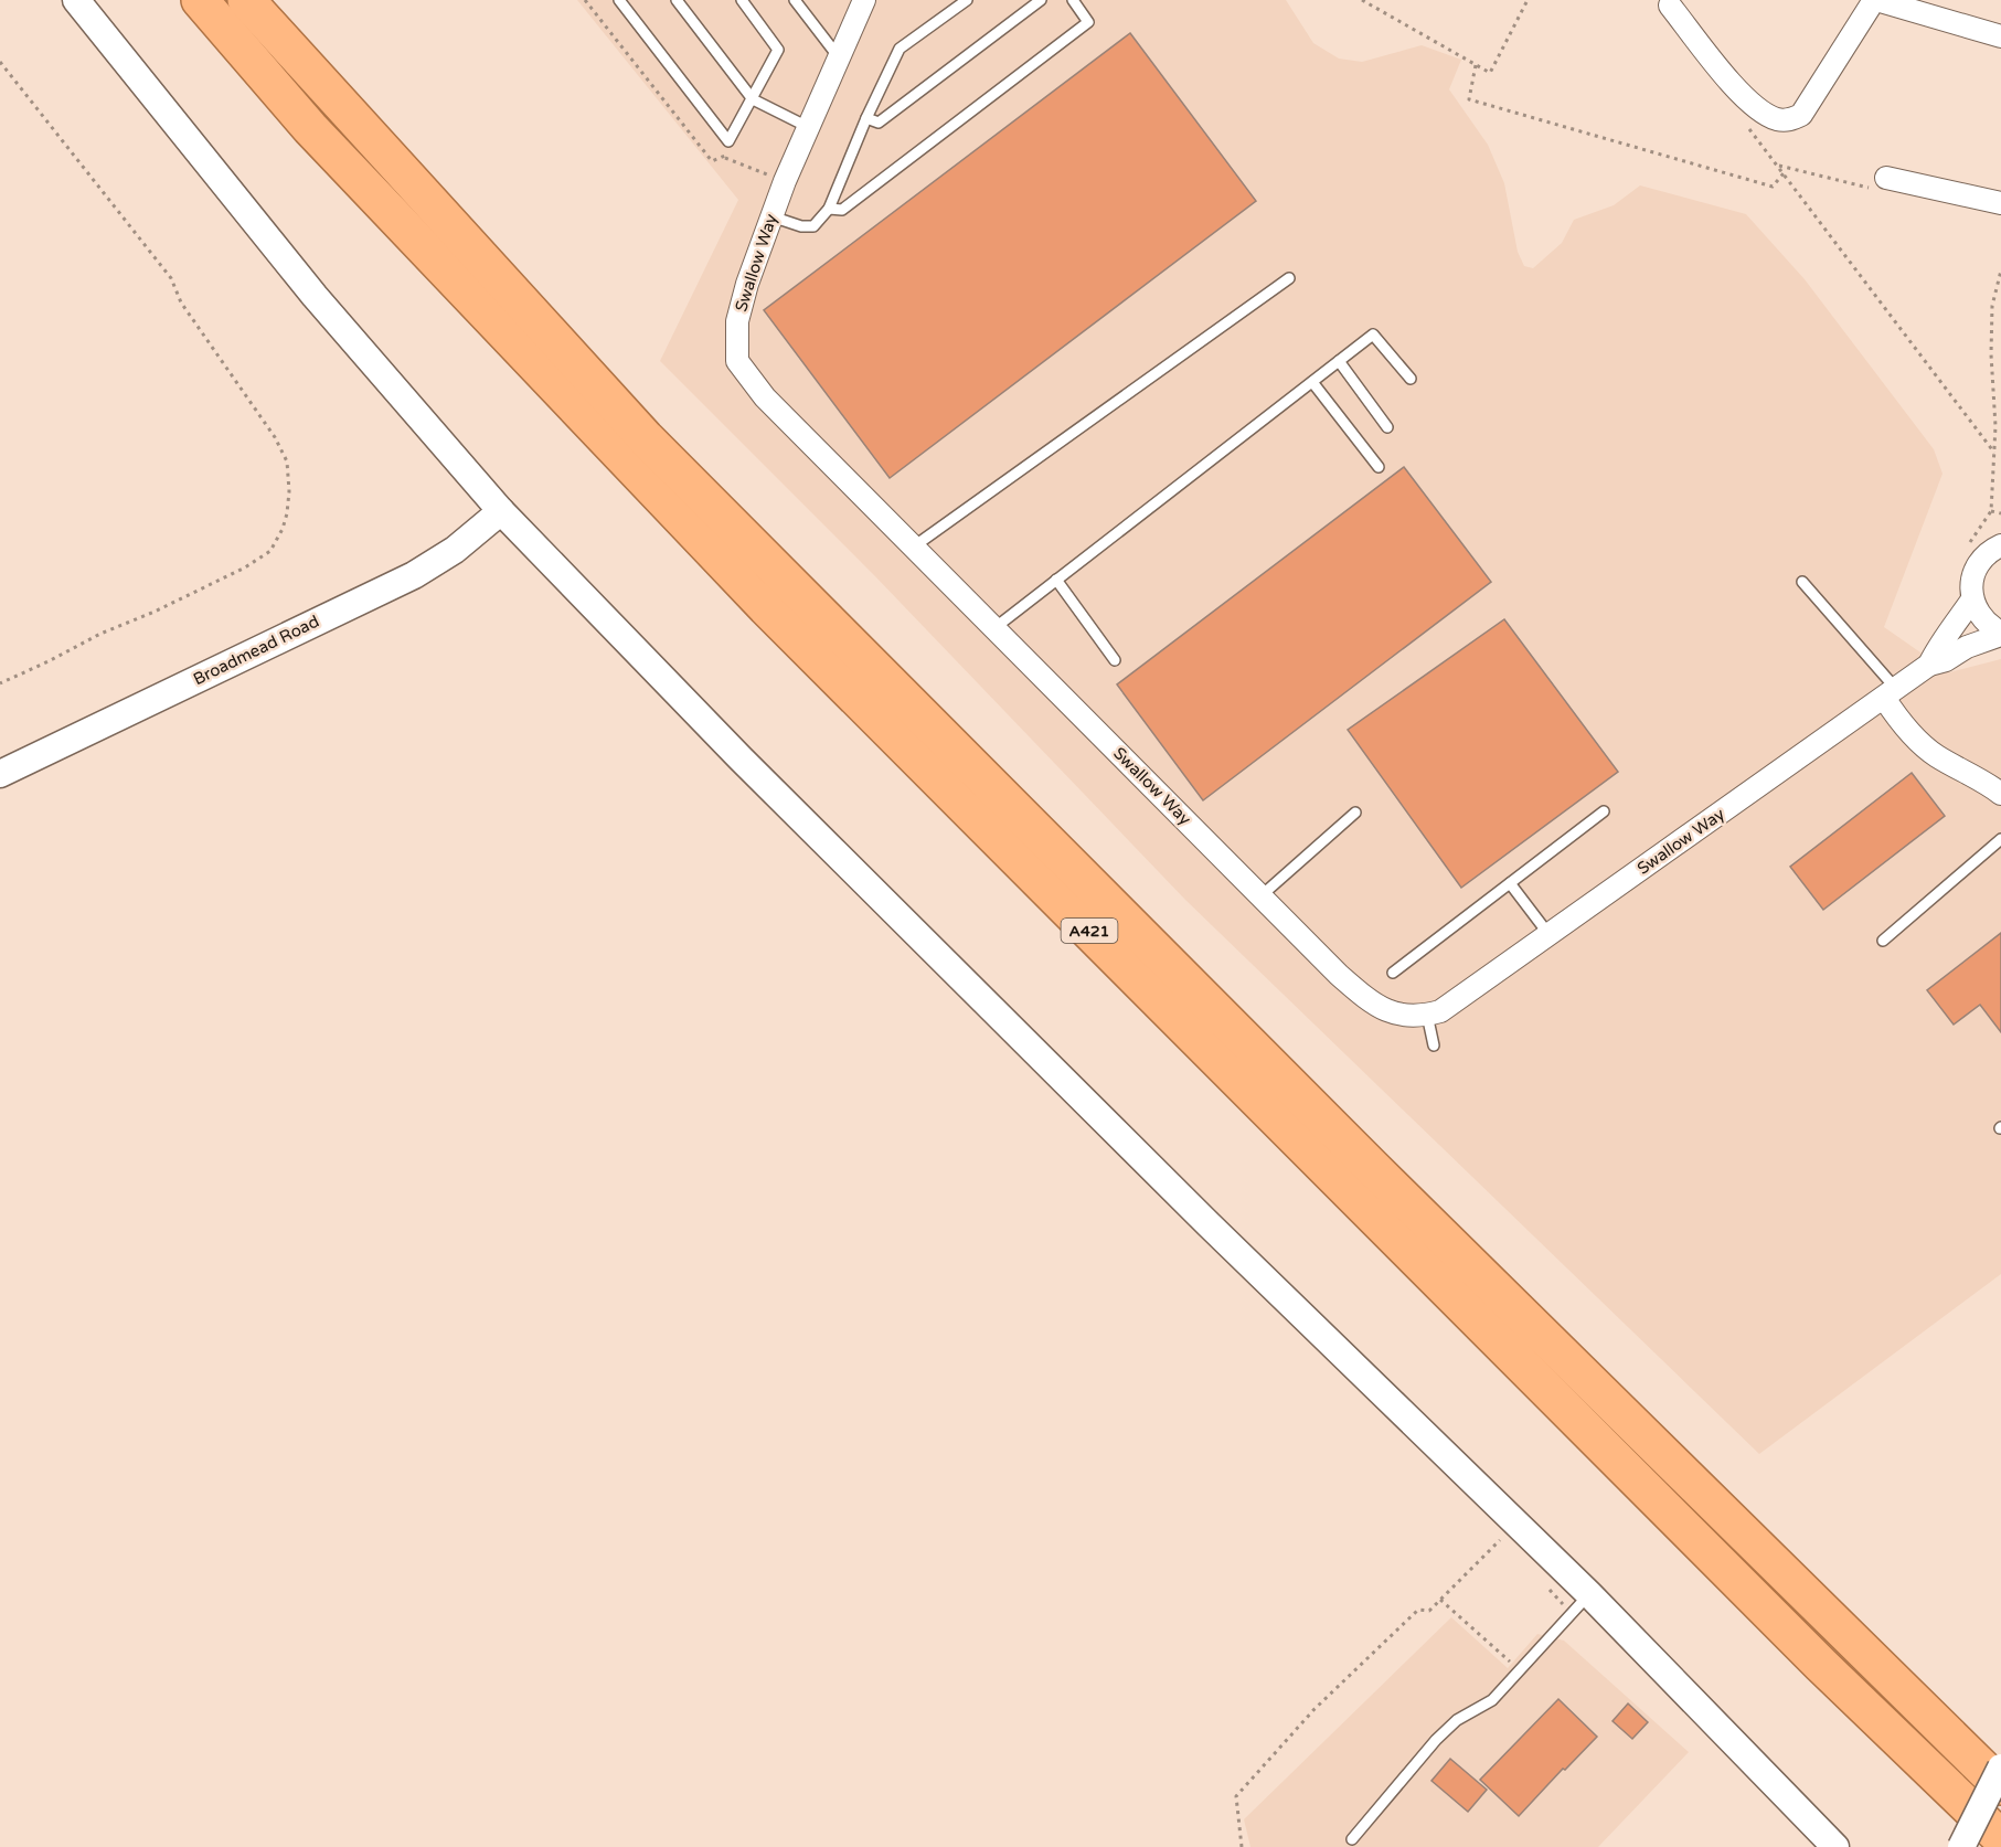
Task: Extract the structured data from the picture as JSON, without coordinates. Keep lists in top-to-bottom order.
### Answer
{
  "streets": {
    "highway": ["A421"],
    "street": ["Swallow Way", "Broadmead Road"]
  }
}
